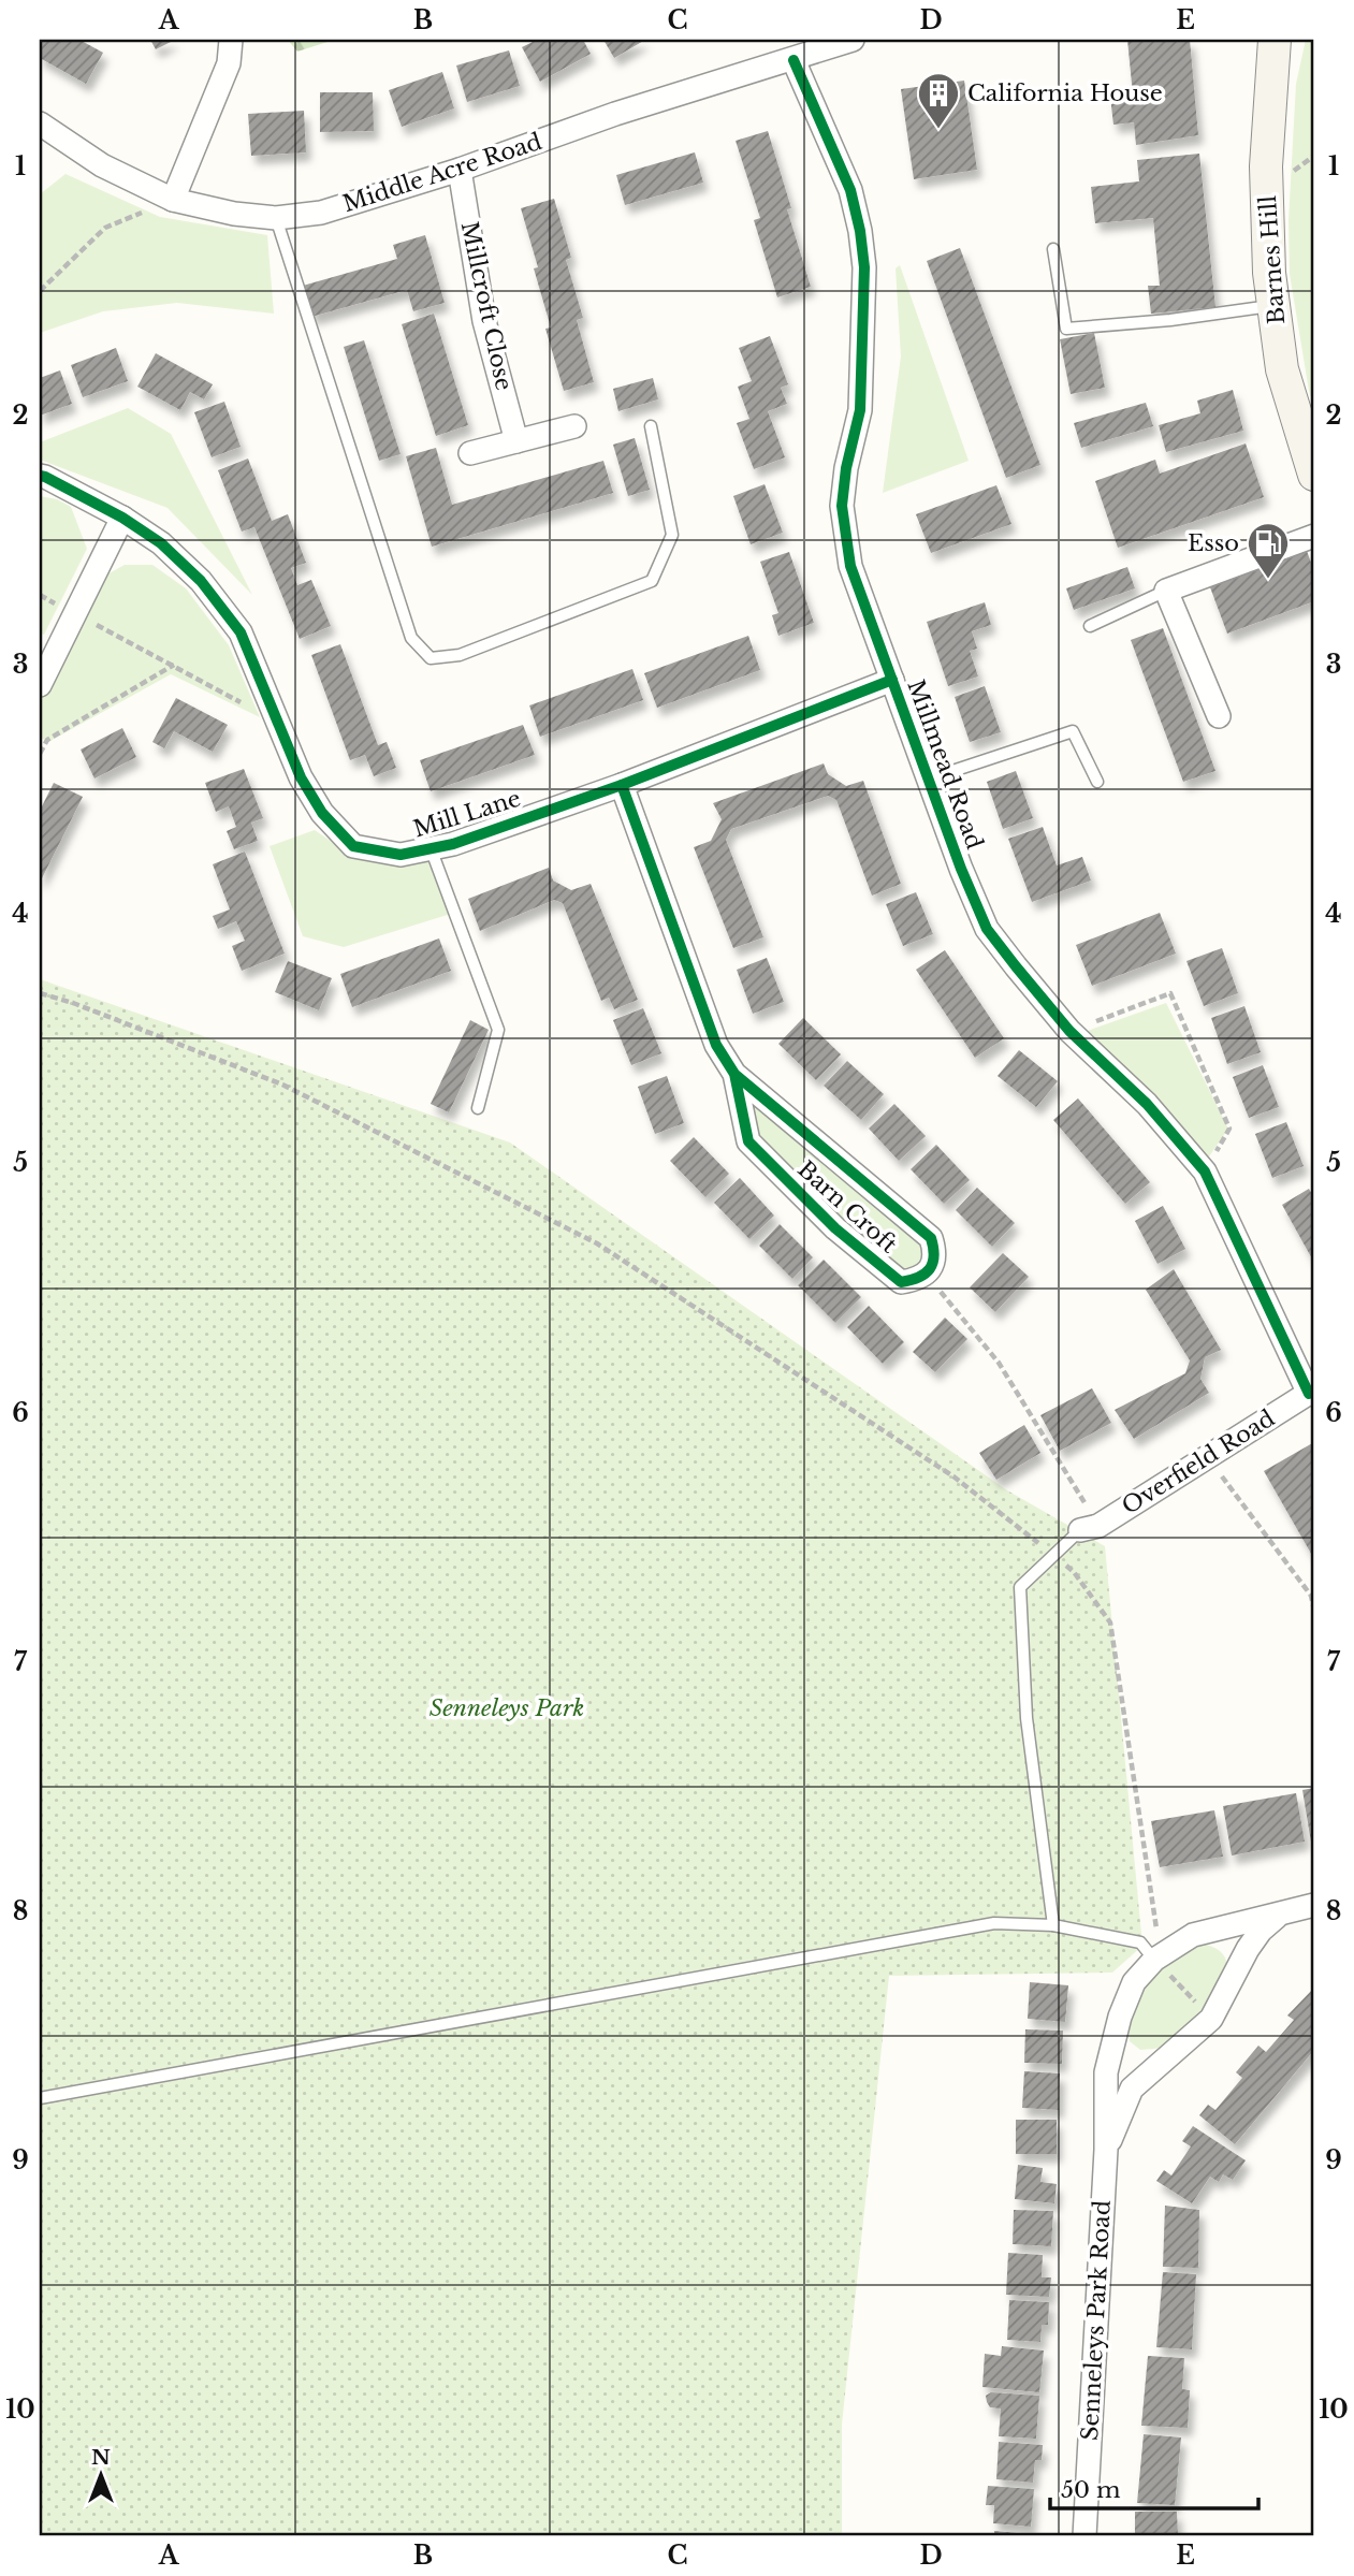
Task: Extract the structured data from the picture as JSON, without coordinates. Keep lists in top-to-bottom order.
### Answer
{
  "streets": {
    "main road": ["Barnes Hill"],
    "street": [
      "Middle Acre Road",
      "Millcroft Close",
      "Millmead Road",
      "Mill Lane",
      "Barn Croft",
      "Overfield Road",
      "Senneleys Park Road"
    ]
  },
  "crossings": [
    ["Middle Acre Road", "Millcroft Close"],
    ["Middle Acre Road", "Millmead Road"],
    ["Millmead Road", "Mill Lane"],
    ["Millmead Road", "Overfield Road"],
    ["Mill Lane", "Barn Croft"]
  ],
  "parks": ["Senneleys Park"],
  "places": {
    "building": ["California House"],
    "fuel station": ["Esso"]
  },
  "scale_bar": "50 m",
  "north": "top",
  "grid": {
    "columns": [
      "A",
      "B",
      "C",
      "D",
      "E"
    ],
    "rows": [
      "1",
      "2",
      "3",
      "4",
      "5",
      "6",
      "7",
      "8",
      "9",
      "10"
    ]
  }
}
